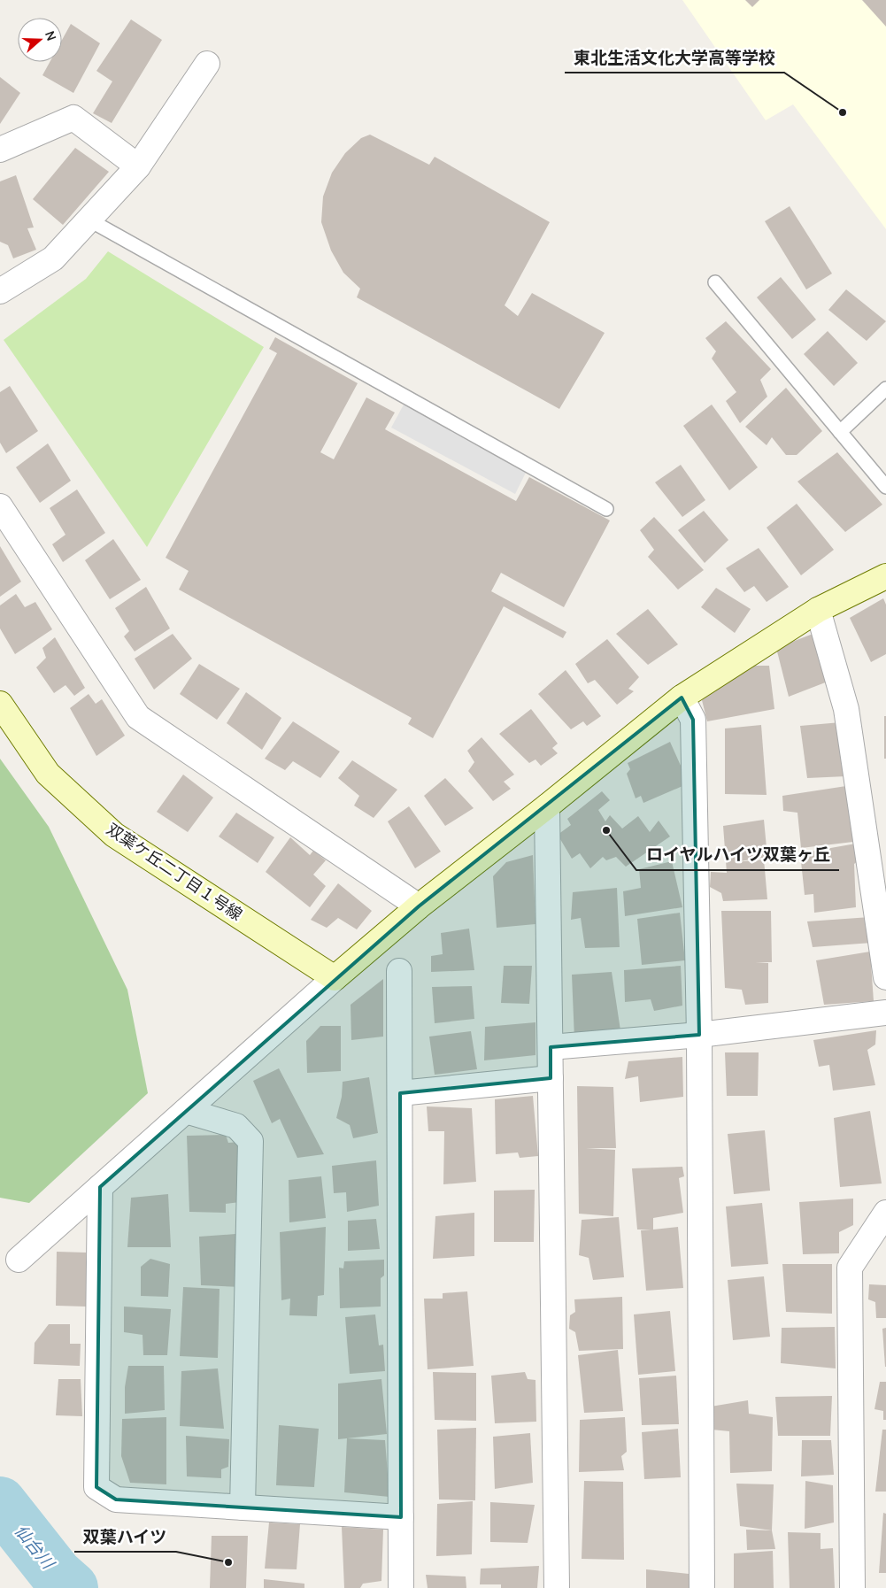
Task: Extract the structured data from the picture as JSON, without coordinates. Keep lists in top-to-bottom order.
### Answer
{
  "streets": {
    "street": ["双葉ケ丘二丁目１号線"]
  },
  "water": ["仙台川"],
  "places": ["東北生活文化大学高等学校", "ロイヤルハイツ双葉ヶ丘", "双葉ハイツ"],
  "north": "right"
}
